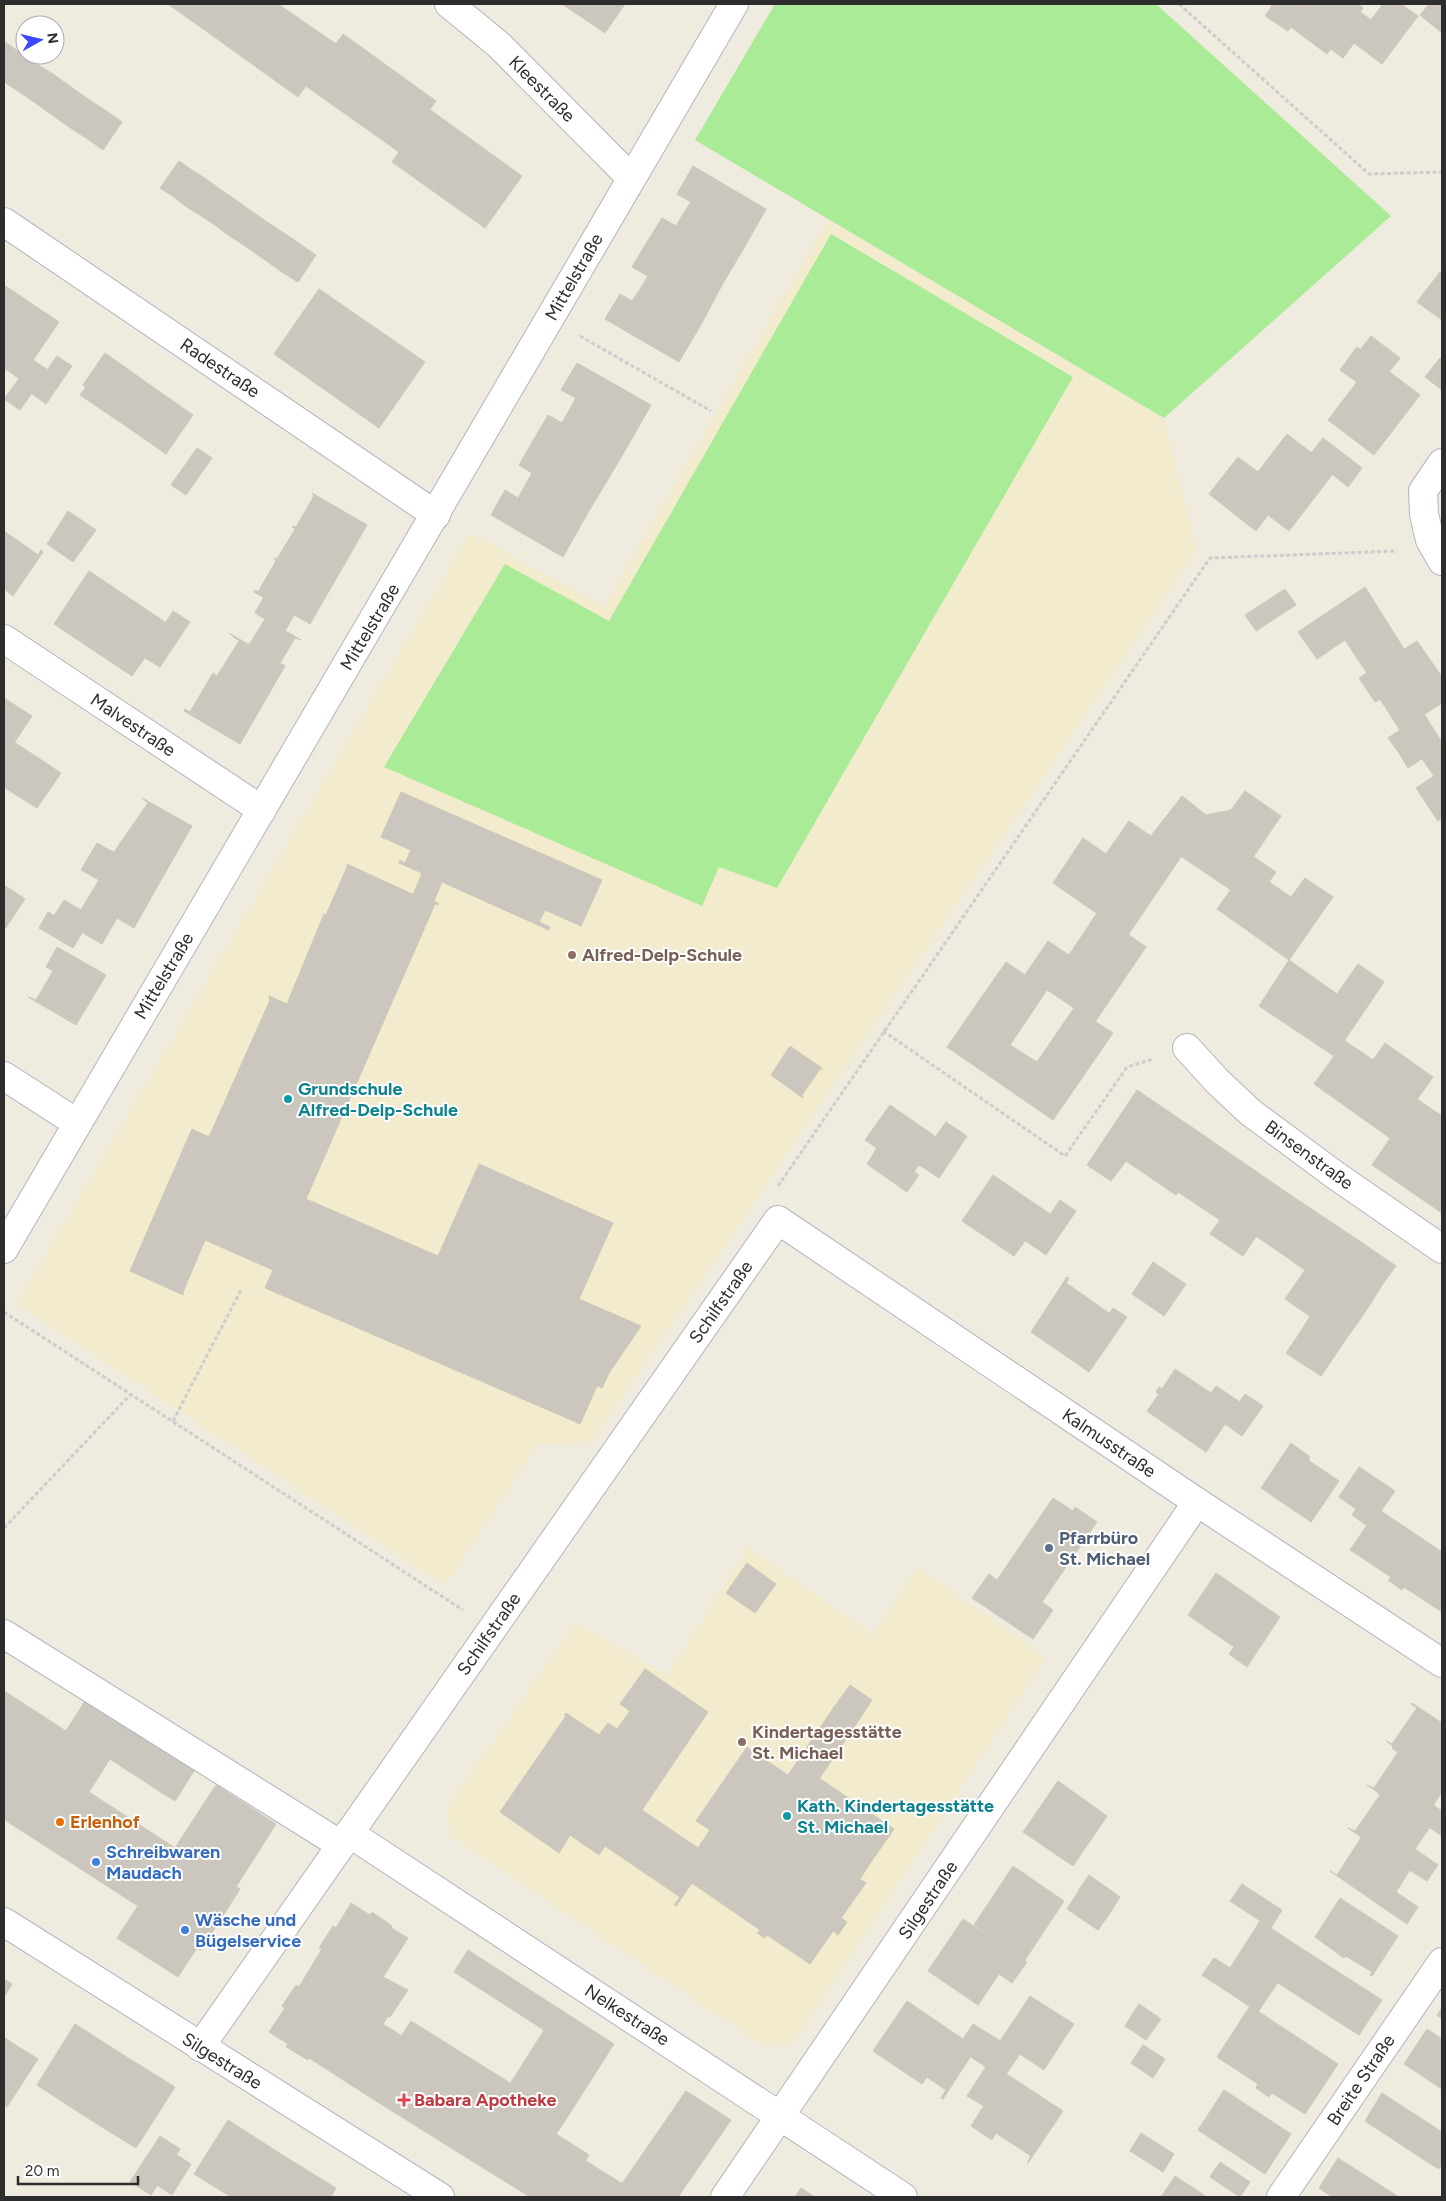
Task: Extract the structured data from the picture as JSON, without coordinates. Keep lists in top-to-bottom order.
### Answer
{
  "streets": {
    "street": [
      "Kleestraße",
      "Mittelstraße",
      "Radestraße",
      "Malvestraße",
      "Binsenstraße",
      "Schilfstraße",
      "Kalmusstraße",
      "Silgestraße",
      "Nelkestraße",
      "Breite Straße"
    ]
  },
  "crossings": [
    ["Kleestraße", "Mittelstraße"],
    ["Mittelstraße", "Radestraße"],
    ["Mittelstraße", "Malvestraße"],
    ["Schilfstraße", "Kalmusstraße"],
    ["Schilfstraße", "Silgestraße"],
    ["Schilfstraße", "Nelkestraße"],
    ["Kalmusstraße", "Silgestraße"],
    ["Silgestraße", "Nelkestraße"]
  ],
  "places": {
    "other": [
      "Alfred-Delp-Schule",
      "Grundschule Alfred-Delp-Schule",
      "Pfarrbüro St. Michael",
      "Kindertagesstätte St. Michael",
      "Kath. Kindertagesstätte St. Michael",
      "Erlenhof",
      "Schreibwaren Maudach",
      "Wäsche und Bügelservice"
    ],
    "health": ["Babara Apotheke"]
  },
  "scale_bar": "20 m",
  "north": "right"
}
